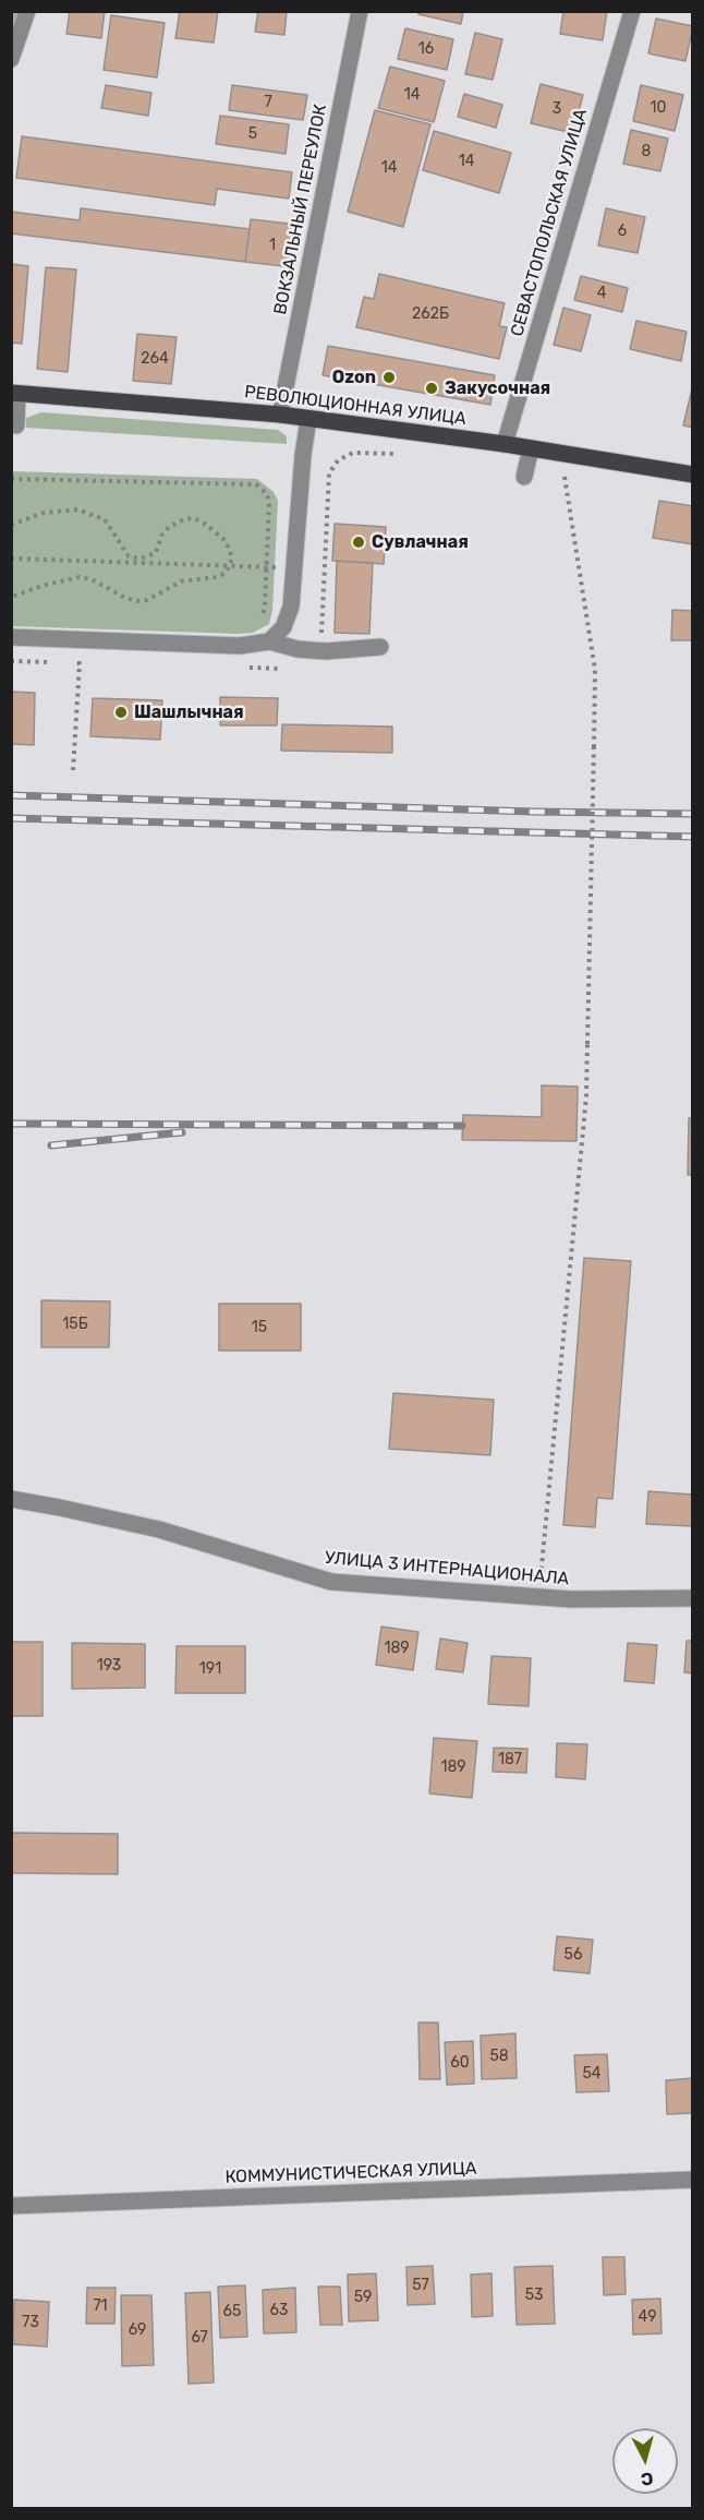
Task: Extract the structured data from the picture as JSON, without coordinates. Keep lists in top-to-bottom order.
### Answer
{
  "streets": {
    "main road": ["РЕВОЛЮЦИОННАЯ УЛИЦА"],
    "street": [
      "ВОКЗАЛЬНЫЙ ПЕРЕУЛОК",
      "СЕВАСТОПОЛЬСКАЯ УЛИЦА",
      "УЛИЦА 3 ИНТЕРНАЦИОНАЛА",
      "КОММУНИСТИЧЕСКАЯ УЛИЦА"
    ]
  },
  "crossings": [
    ["ВОКЗАЛЬНЫЙ ПЕРЕУЛОК", "РЕВОЛЮЦИОННАЯ УЛИЦА"],
    ["СЕВАСТОПОЛЬСКАЯ УЛИЦА", "РЕВОЛЮЦИОННАЯ УЛИЦА"]
  ],
  "places": [
    "Ozon",
    "Закусочная",
    "Сувлачная",
    "Шашлычная"
  ],
  "house_numbers": [
    "16",
    "14",
    "7",
    "10",
    "3",
    "5",
    "8",
    "14",
    "14",
    "6",
    "1",
    "4",
    "262Б",
    "264",
    "15Б",
    "15",
    "189",
    "193",
    "191",
    "187",
    "189",
    "56",
    "58",
    "60",
    "54",
    "57",
    "53",
    "59",
    "71",
    "63",
    "65",
    "49",
    "73",
    "69",
    "67"
  ],
  "north": "bottom"
}
